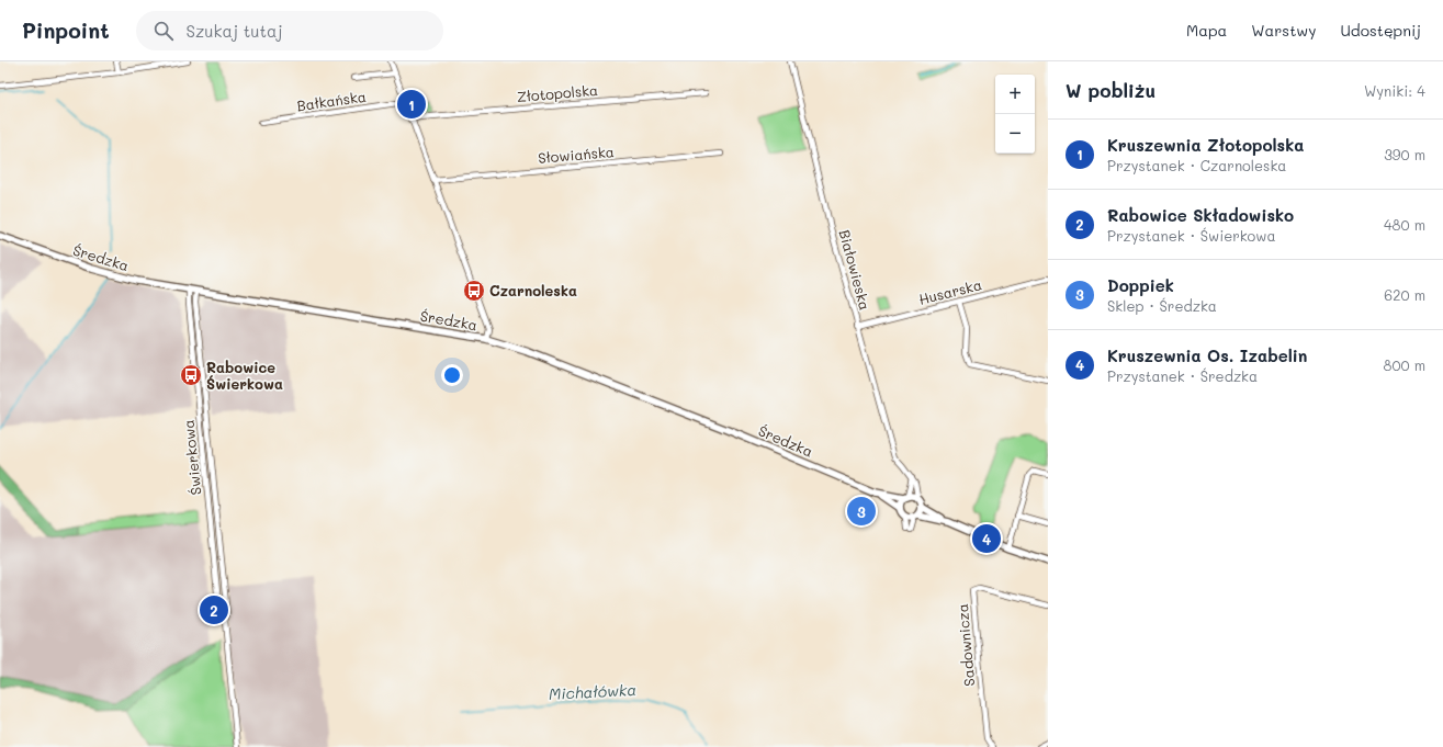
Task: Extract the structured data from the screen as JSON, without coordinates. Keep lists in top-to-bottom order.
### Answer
{
  "streets": {
    "street": [
      "Złotopolska",
      "Bałkańska",
      "Słowiańska",
      "Średzka",
      "Białowieska",
      "Husarska",
      "Świerkowa",
      "Sadownicza"
    ]
  },
  "crossings": [
    ["Średzka", "Białowieska"],
    ["Średzka", "Świerkowa"],
    ["Białowieska", "Husarska"]
  ],
  "water": ["Michałówka"],
  "places": {
    "bus stop": ["Czarnoleska", "Rabowice Świerkowa"]
  },
  "page": {
    "header": "Pinpoint",
    "search": "Szukaj tutaj",
    "nav": ["Mapa", "Warstwy", "Udostępnij"],
    "heading": ["W pobliżu", "Wyniki: 4"],
    "map_buttons": ["+", "−"],
    "pins": [
      "1",
      "3",
      "4",
      "2"
    ],
    "list": [
      {
        "mark": "1",
        "name": "Kruszewnia Złotopolska",
        "note": "Przystanek · Czarnoleska",
        "value": "390 m"
      },
      {
        "mark": "2",
        "name": "Rabowice Składowisko",
        "note": "Przystanek · Świerkowa",
        "value": "480 m"
      },
      {
        "mark": "3",
        "name": "Doppiek",
        "note": "Sklep · Średzka",
        "value": "620 m"
      },
      {
        "mark": "4",
        "name": "Kruszewnia Os. Izabelin",
        "note": "Przystanek · Średzka",
        "value": "800 m"
      }
    ]
  }
}
